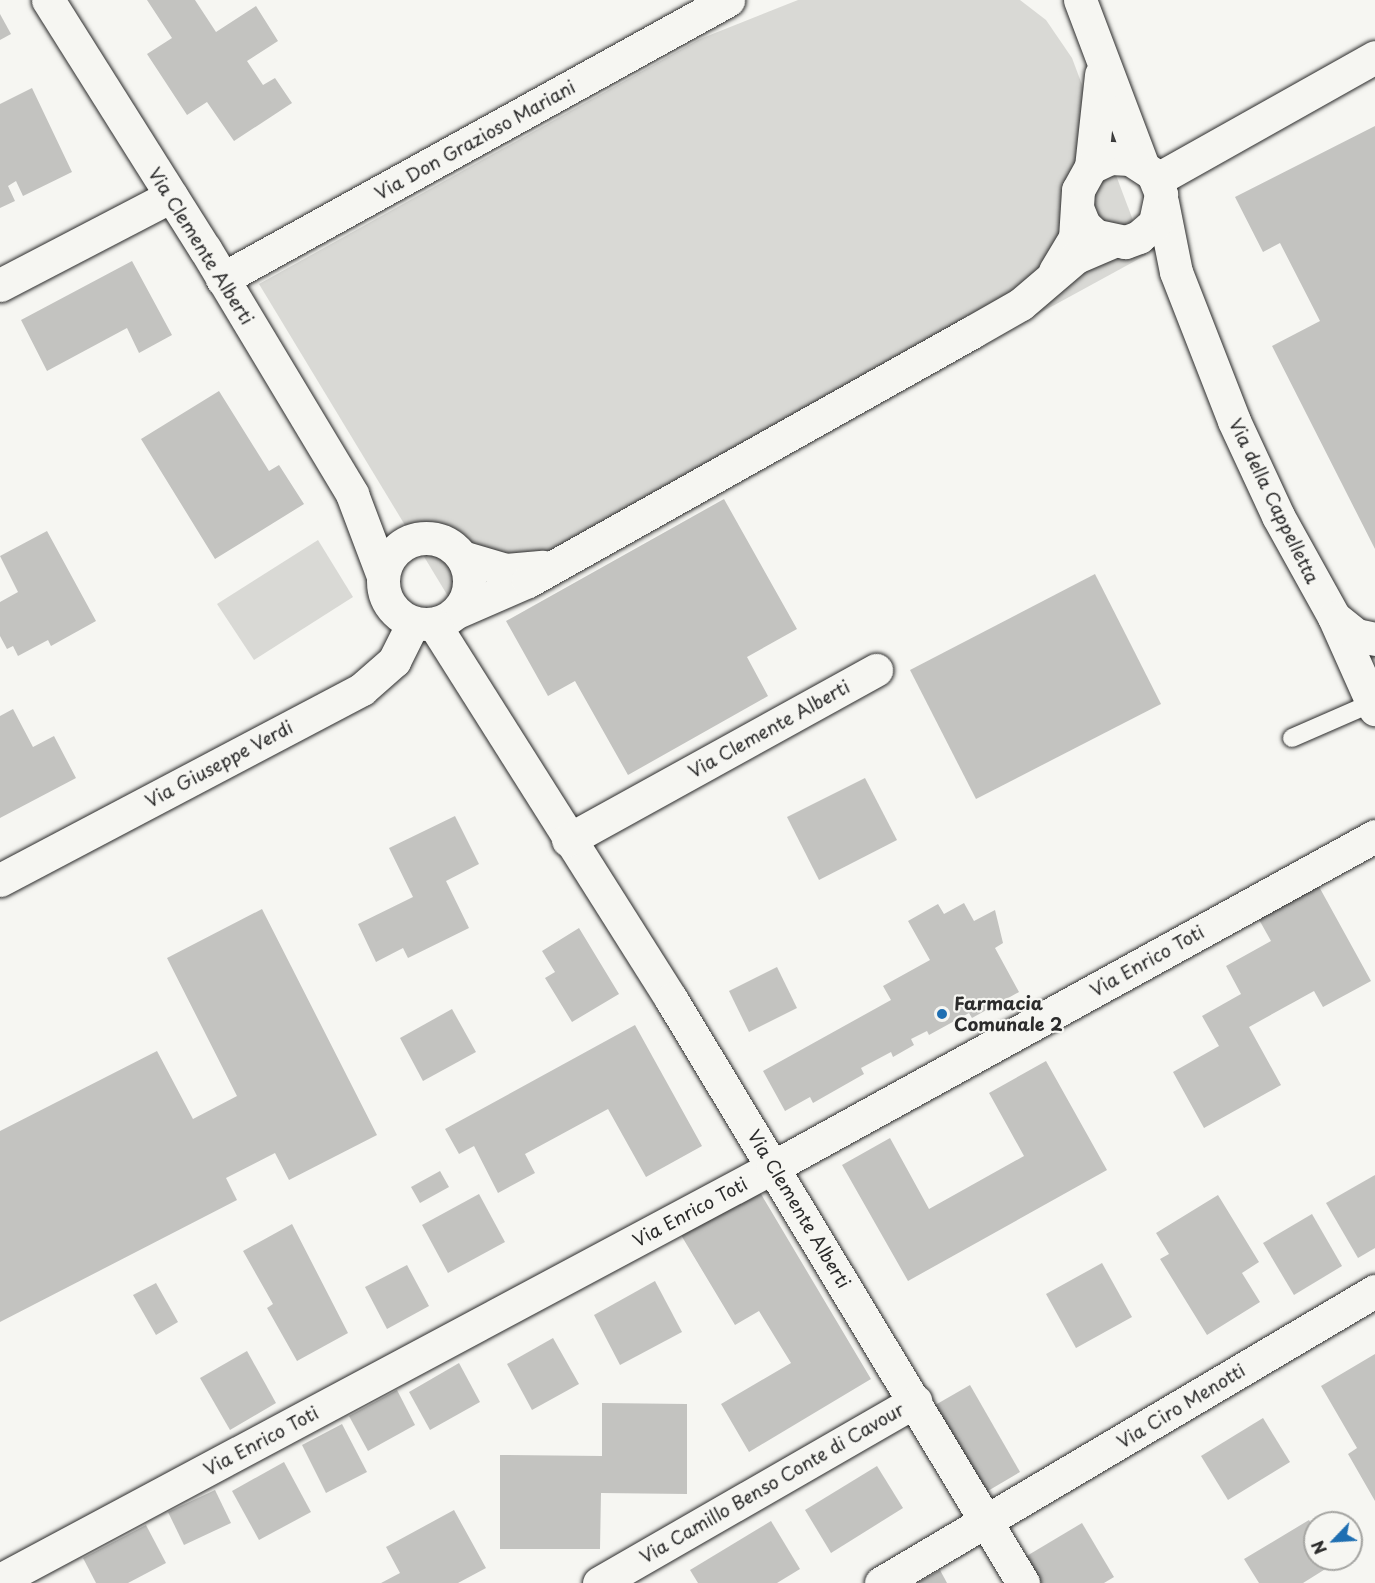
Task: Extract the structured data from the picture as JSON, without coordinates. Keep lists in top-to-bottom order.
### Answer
{
  "streets": {
    "street": [
      "Via Don Grazioso Mariani",
      "Via Clemente Alberti",
      "Via della Cappelletta",
      "Via Giuseppe Verdi",
      "Via Enrico Toti",
      "Via Ciro Menotti",
      "Via Camillo Benso Conte di Cavour"
    ]
  },
  "crossings": [
    ["Via Don Grazioso Mariani", "Via Clemente Alberti"],
    ["Via Clemente Alberti", "Via Giuseppe Verdi"],
    ["Via Clemente Alberti", "Via Enrico Toti"],
    ["Via Clemente Alberti", "Via Ciro Menotti"],
    ["Via Clemente Alberti", "Via Camillo Benso Conte di Cavour"]
  ],
  "places": ["Farmacia Comunale 2"],
  "north": "bottom left"
}
